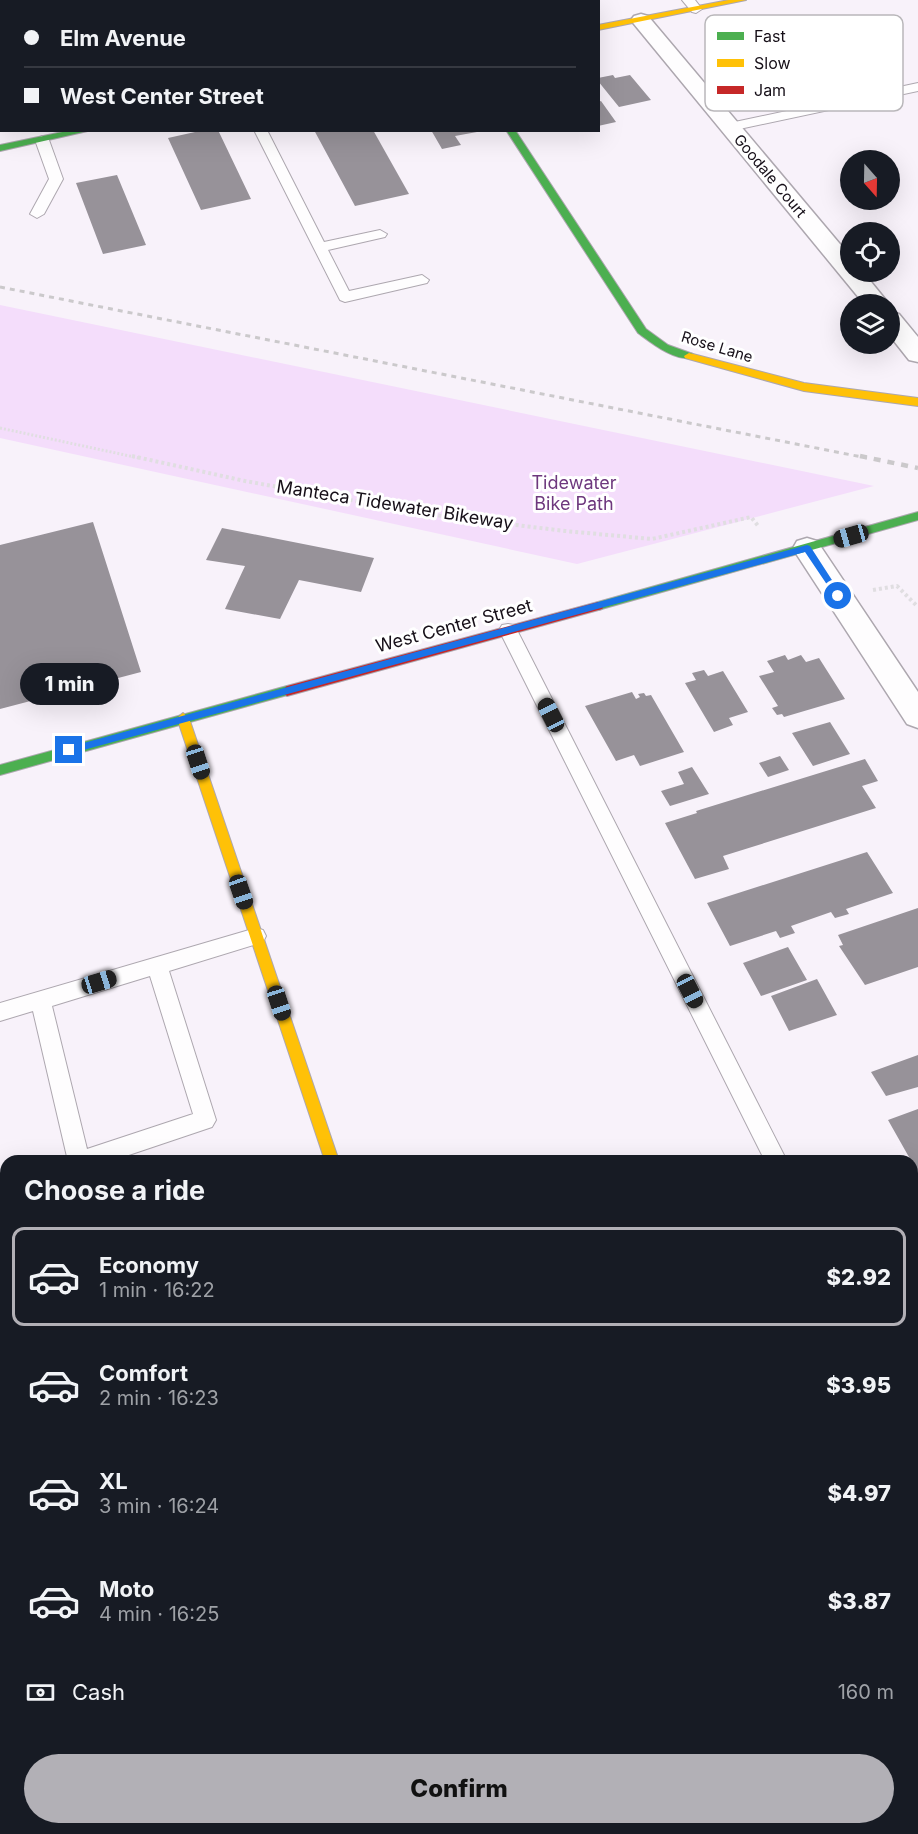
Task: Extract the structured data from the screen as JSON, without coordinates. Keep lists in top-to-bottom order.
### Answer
{
  "streets": {
    "street": ["Goodale Court", "Rose Lane", "West Center Street"],
    "path": ["Manteca Tidewater Bikeway"]
  },
  "crossings": [
    ["Manteca Tidewater Bikeway", "West Center Street"]
  ],
  "parks": ["Tidewater Bike Path"],
  "legend": ["Fast", "Slow", "Jam"],
  "north": "bottom",
  "page": {
    "banner": ["Elm Avenue", "West Center Street"],
    "bubble": "1 min",
    "heading": "Choose a ride",
    "list": [
      {
        "name": "Economy",
        "note": "1 min · 16:22",
        "value": "$2.92"
      },
      {
        "name": "Comfort",
        "note": "2 min · 16:23",
        "value": "$3.95"
      },
      {
        "name": "XL",
        "note": "3 min · 16:24",
        "value": "$4.97"
      },
      {
        "name": "Moto",
        "note": "4 min · 16:25",
        "value": "$3.87"
      }
    ],
    "pay": ["Cash", "160 m"],
    "buttons": "Confirm"
  }
}
